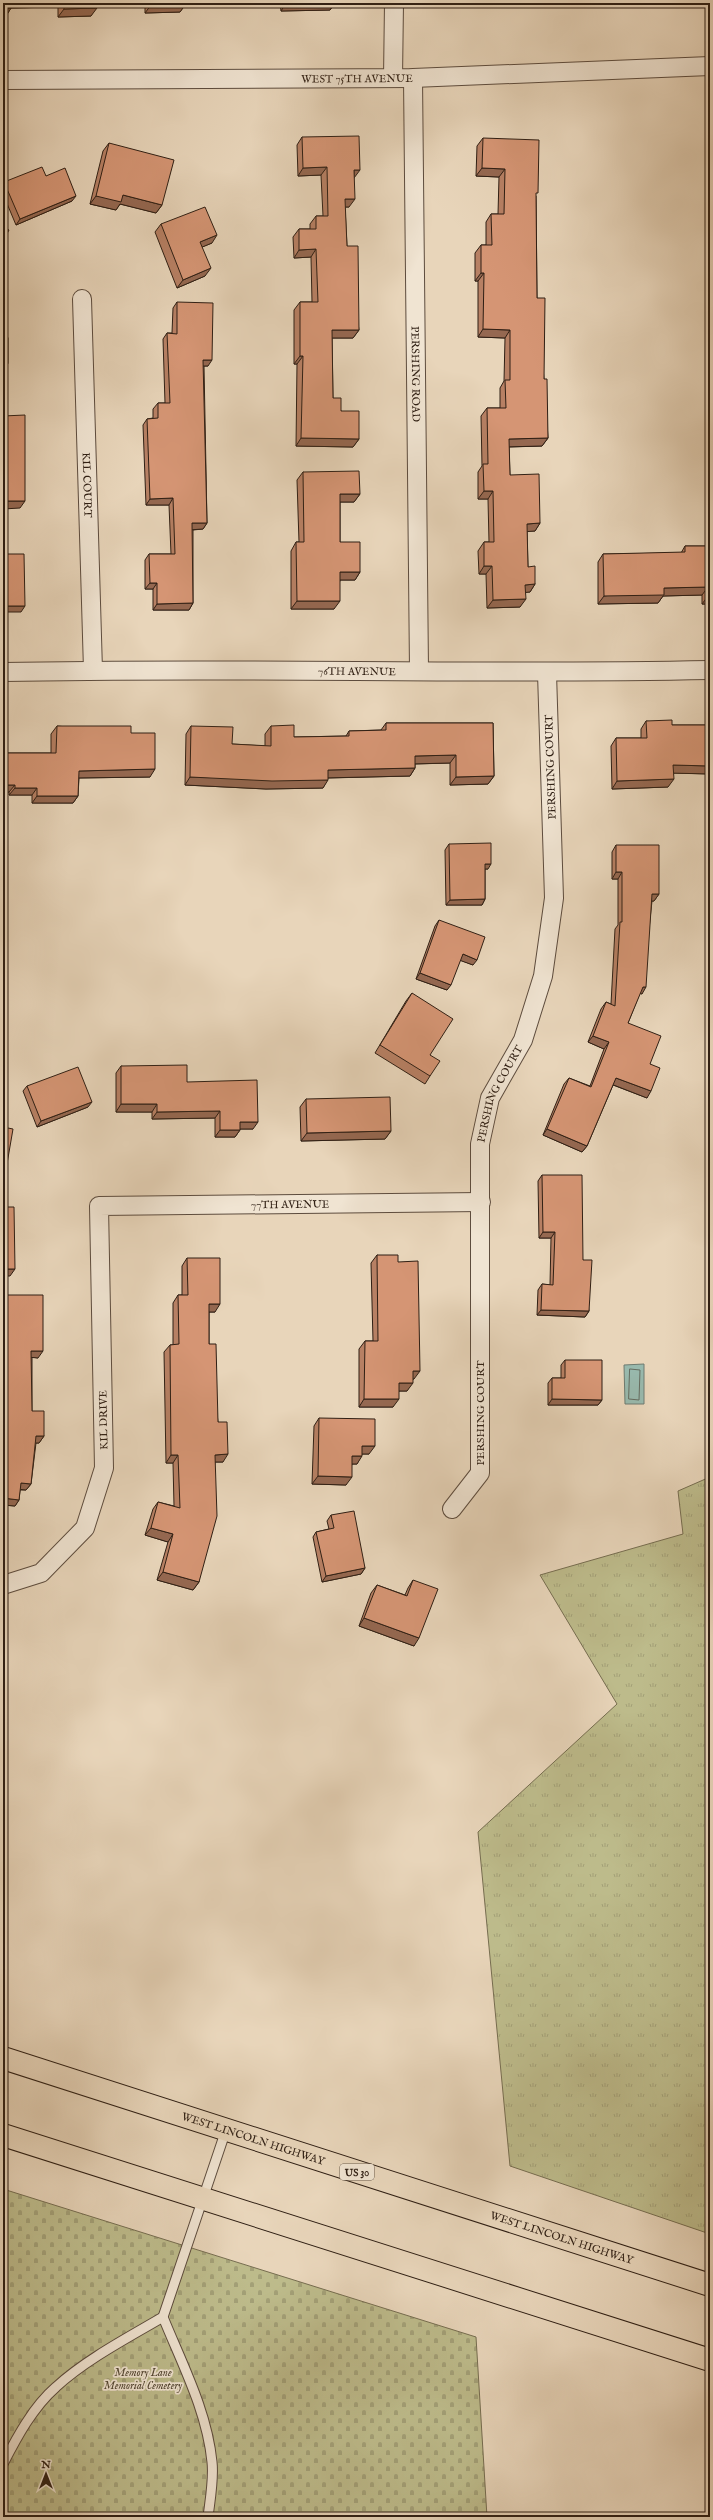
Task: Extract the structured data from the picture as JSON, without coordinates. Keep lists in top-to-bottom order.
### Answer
{
  "streets": {
    "main road": ["WEST LINCOLN HIGHWAY", "US 30"],
    "street": [
      "WEST 75TH AVENUE",
      "PERSHING ROAD",
      "KIL COURT",
      "76TH AVENUE",
      "PERSHING COURT",
      "77TH AVENUE",
      "KIL DRIVE"
    ]
  },
  "crossings": [
    ["WEST 75TH AVENUE", "PERSHING ROAD"],
    ["PERSHING ROAD", "76TH AVENUE"],
    ["KIL COURT", "76TH AVENUE"],
    ["76TH AVENUE", "PERSHING COURT"],
    ["PERSHING COURT", "77TH AVENUE"],
    ["77TH AVENUE", "KIL DRIVE"]
  ],
  "parks": ["Memory Lane Memorial Cemetery"],
  "north": "top"
}
